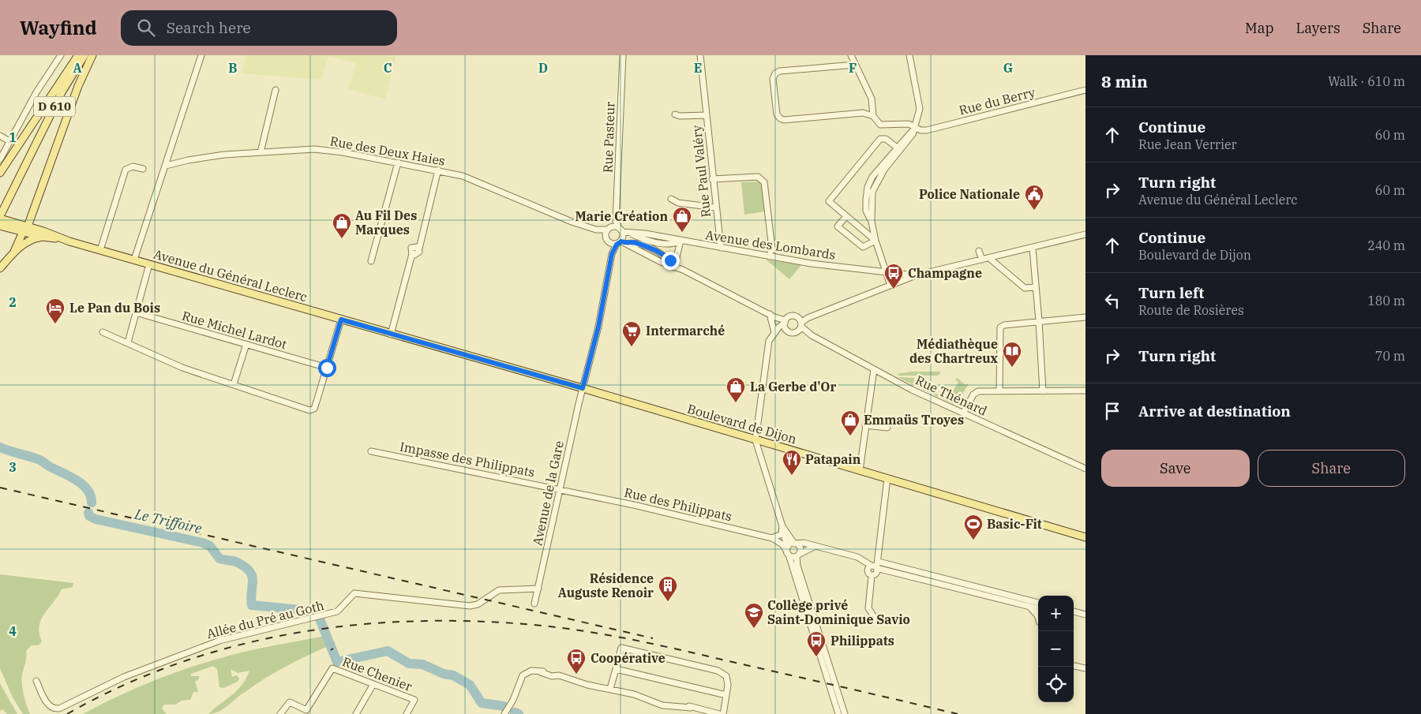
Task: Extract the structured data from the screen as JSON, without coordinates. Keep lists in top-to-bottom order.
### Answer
{
  "streets": {
    "main road": ["D 610", "Avenue du Général Leclerc", "Boulevard de Dijon"],
    "street": [
      "Rue du Berry",
      "Rue Pasteur",
      "Rue des Deux Haies",
      "Rue Paul Valéry",
      "Avenue des Lombards",
      "Rue Michel Lardot",
      "Rue Thénard",
      "Impasse des Philippats",
      "Avenue de la Gare",
      "Rue des Philippats",
      "Allée du Pré au Goth",
      "Rue Chenier"
    ]
  },
  "crossings": [
    ["Rue Pasteur", "Rue des Deux Haies"],
    ["Rue Pasteur", "Avenue des Lombards"],
    ["Rue des Deux Haies", "Avenue des Lombards"],
    ["Rue Paul Valéry", "Avenue des Lombards"],
    ["Avenue des Lombards", "Rue Thénard"],
    ["Avenue du Général Leclerc", "Boulevard de Dijon"],
    ["Boulevard de Dijon", "Avenue de la Gare"],
    ["Impasse des Philippats", "Avenue de la Gare"],
    ["Impasse des Philippats", "Rue des Philippats"],
    ["Avenue de la Gare", "Rue des Philippats"],
    ["Avenue de la Gare", "Allée du Pré au Goth"]
  ],
  "water": ["Le Triffoire"],
  "places": {
    "public building": ["Police Nationale"],
    "shop": [
      "Marie Création",
      "Au Fil Des Marques",
      "La Gerbe d'Or",
      "Emmaüs Troyes"
    ],
    "bus stop": ["Champagne", "Philippats", "Coopérative"],
    "hotel": ["Le Pan du Bois"],
    "supermarket": ["Intermarché"],
    "library": ["Médiathèque des Chartreux"],
    "restaurant": ["Patapain"],
    "sports": ["Basic-Fit"],
    "building": ["Résidence Auguste Renoir"],
    "school or university": ["Collège privé Saint-Dominique Savio"]
  },
  "page": {
    "header": "Wayfind",
    "search": "Search here",
    "nav": ["Map", "Layers", "Share"],
    "heading": ["8 min", "Walk · 610 m"],
    "list": [
      ["Continue", "Rue Jean Verrier", "60 m"],
      ["Turn right", "Avenue du Général Leclerc", "60 m"],
      ["Continue", "Boulevard de Dijon", "240 m"],
      ["Turn left", "Route de Rosières", "180 m"],
      ["Turn right", "70 m"],
      "Arrive at destination"
    ],
    "buttons": ["Save", "Share"],
    "map_buttons": ["+", "−"]
  },
  "grid": {
    "columns": [
      "A",
      "B",
      "C",
      "D",
      "E",
      "F",
      "G"
    ],
    "rows": [
      "1",
      "2",
      "3",
      "4"
    ]
  }
}
